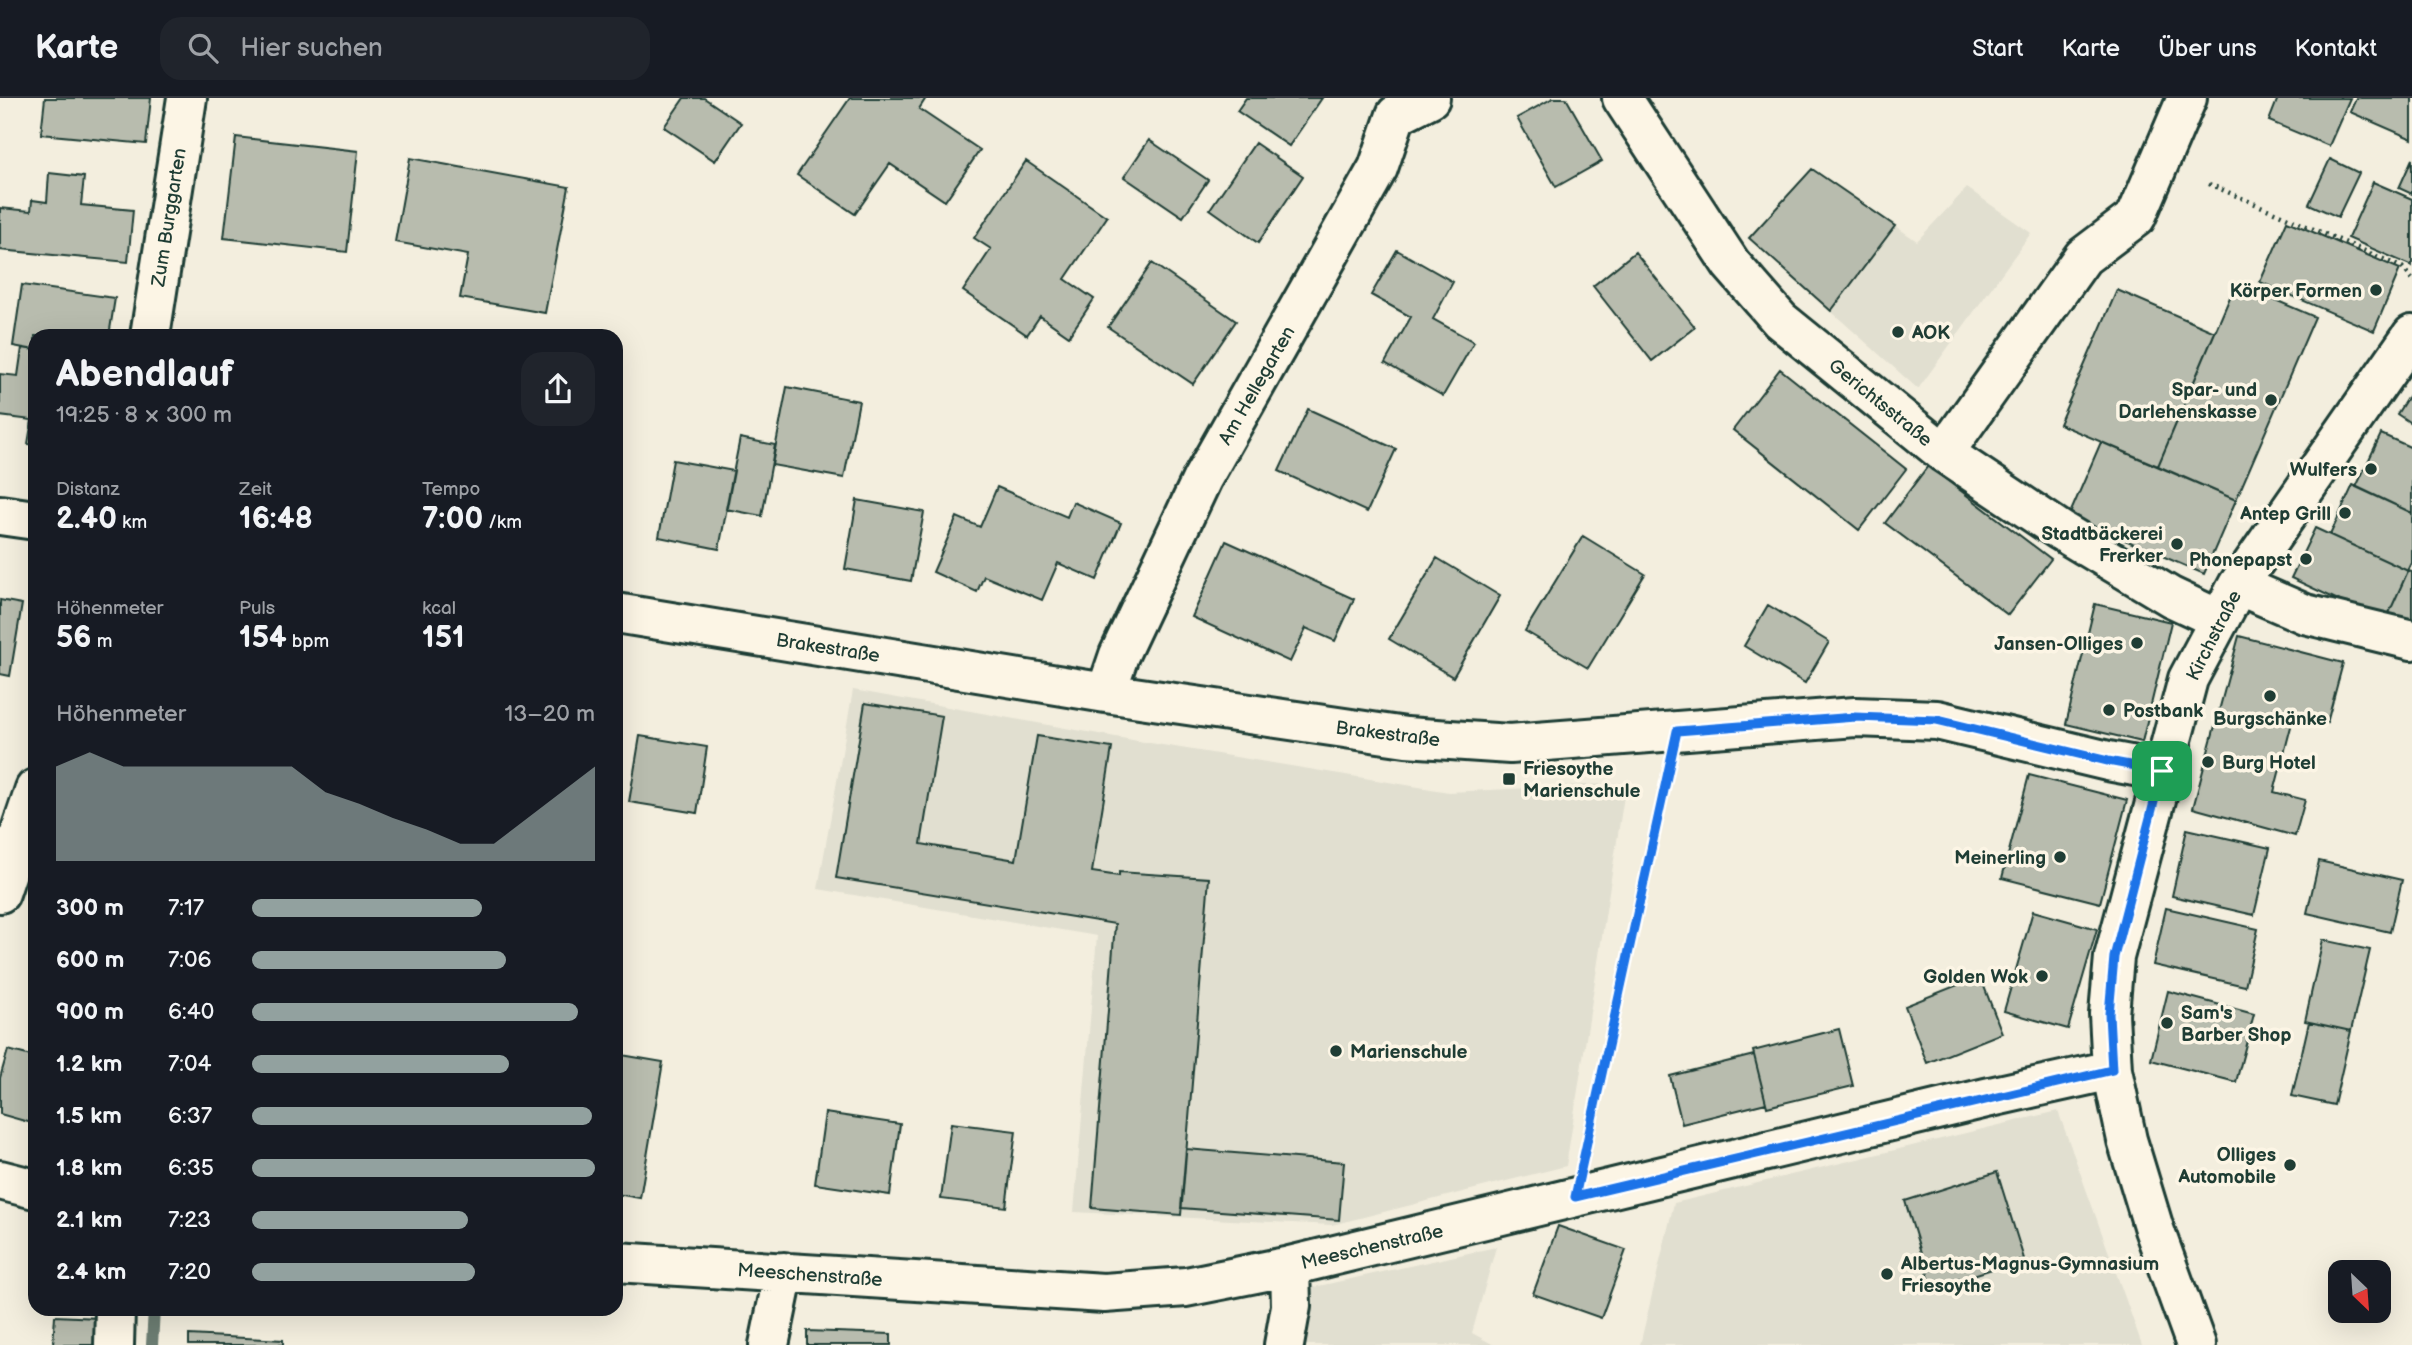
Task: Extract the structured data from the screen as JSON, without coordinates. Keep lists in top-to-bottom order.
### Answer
{
  "streets": {
    "street": [
      "Zum Burggarten",
      "Am Hellegarten",
      "Gerichtsstraße",
      "Kirchstraße",
      "Brakestraße",
      "Meeschenstraße"
    ]
  },
  "crossings": [
    ["Am Hellegarten", "Brakestraße"],
    ["Gerichtsstraße", "Kirchstraße"],
    ["Kirchstraße", "Brakestraße"],
    ["Kirchstraße", "Meeschenstraße"]
  ],
  "places": {
    "other": [
      "Körper Formen",
      "AOK",
      "Spar- und Darlehenskasse",
      "Wulfers",
      "Antep Grill",
      "Stadtbäckerei Frerker",
      "Phonepapst",
      "Jansen-Olliges",
      "Burgschänke",
      "Postbank",
      "Burg Hotel",
      "Meinerling",
      "Golden Wok",
      "Sam's Barber Shop",
      "Marienschule",
      "Olliges Automobile",
      "Albertus-Magnus-Gymnasium Friesoythe"
    ],
    "transit": ["Friesoythe Marienschule"]
  },
  "north": "bottom right",
  "page": {
    "header": "Karte",
    "search": "Hier suchen",
    "nav": [
      "Start",
      "Karte",
      "Über uns",
      "Kontakt"
    ],
    "heading": ["Abendlauf", "19:25 · 8 × 300 m"],
    "stats": [
      ["Distanz", "2.40 km"],
      ["Zeit", "16:48"],
      ["Tempo", "7:00 /km"],
      ["Höhenmeter", "56 m"],
      ["Puls", "154 bpm"],
      ["kcal", "151"]
    ],
    "chart": ["Höhenmeter", "13–20 m"],
    "list": [
      {
        "name": "300 m",
        "note": "7:17"
      },
      {
        "name": "600 m",
        "note": "7:06"
      },
      {
        "name": "900 m",
        "note": "6:40"
      },
      {
        "name": "1.2 km",
        "note": "7:04"
      },
      {
        "name": "1.5 km",
        "note": "6:37"
      },
      {
        "name": "1.8 km",
        "note": "6:35"
      },
      {
        "name": "2.1 km",
        "note": "7:23"
      },
      {
        "name": "2.4 km",
        "note": "7:20"
      }
    ]
  }
}
